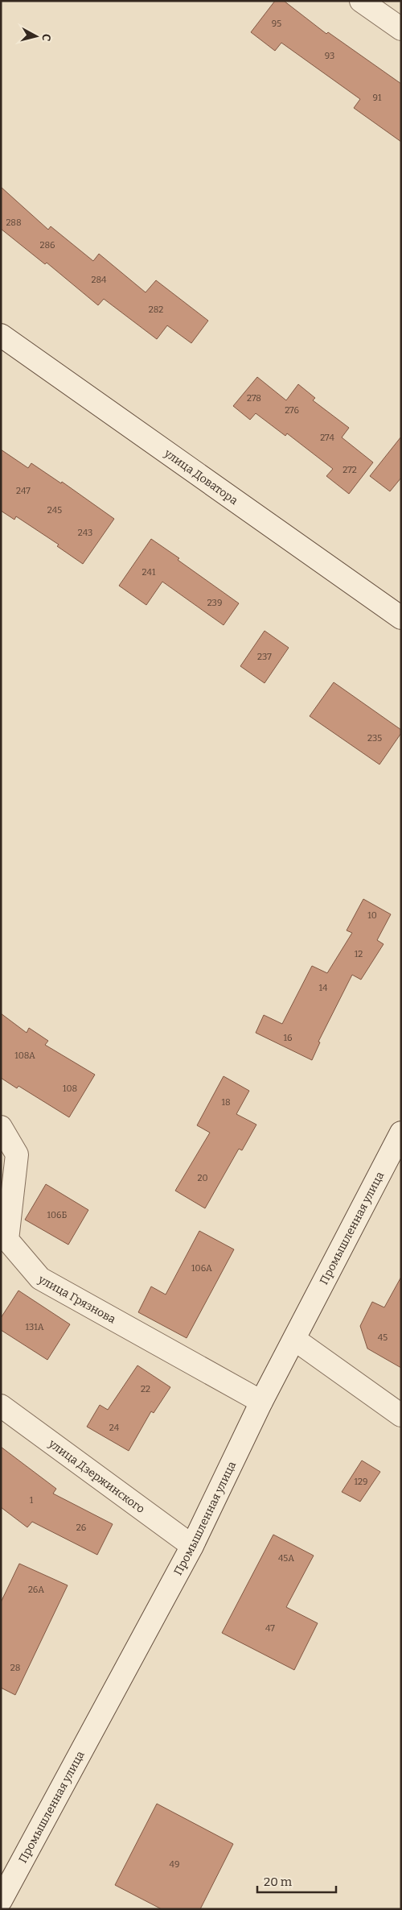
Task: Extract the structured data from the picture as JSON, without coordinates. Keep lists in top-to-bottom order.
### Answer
{
  "streets": {
    "main road": [
      "улица Доватора",
      "Промышленная улица",
      "улица Грязнова",
      "улица Дзержинского"
    ]
  },
  "crossings": [
    ["Промышленная улица", "улица Грязнова"],
    ["Промышленная улица", "улица Дзержинского"]
  ],
  "house_numbers": [
    "95",
    "93",
    "91",
    "288",
    "286",
    "284",
    "282",
    "278",
    "276",
    "274",
    "272",
    "247",
    "245",
    "243",
    "241",
    "239",
    "237",
    "235",
    "10",
    "12",
    "14",
    "16",
    "108А",
    "108",
    "18",
    "20",
    "106Б",
    "106А",
    "131А",
    "45",
    "22",
    "24",
    "129",
    "1",
    "26",
    "45А",
    "26А",
    "47",
    "28",
    "49"
  ],
  "scale_bar": "20 m",
  "north": "right"
}
